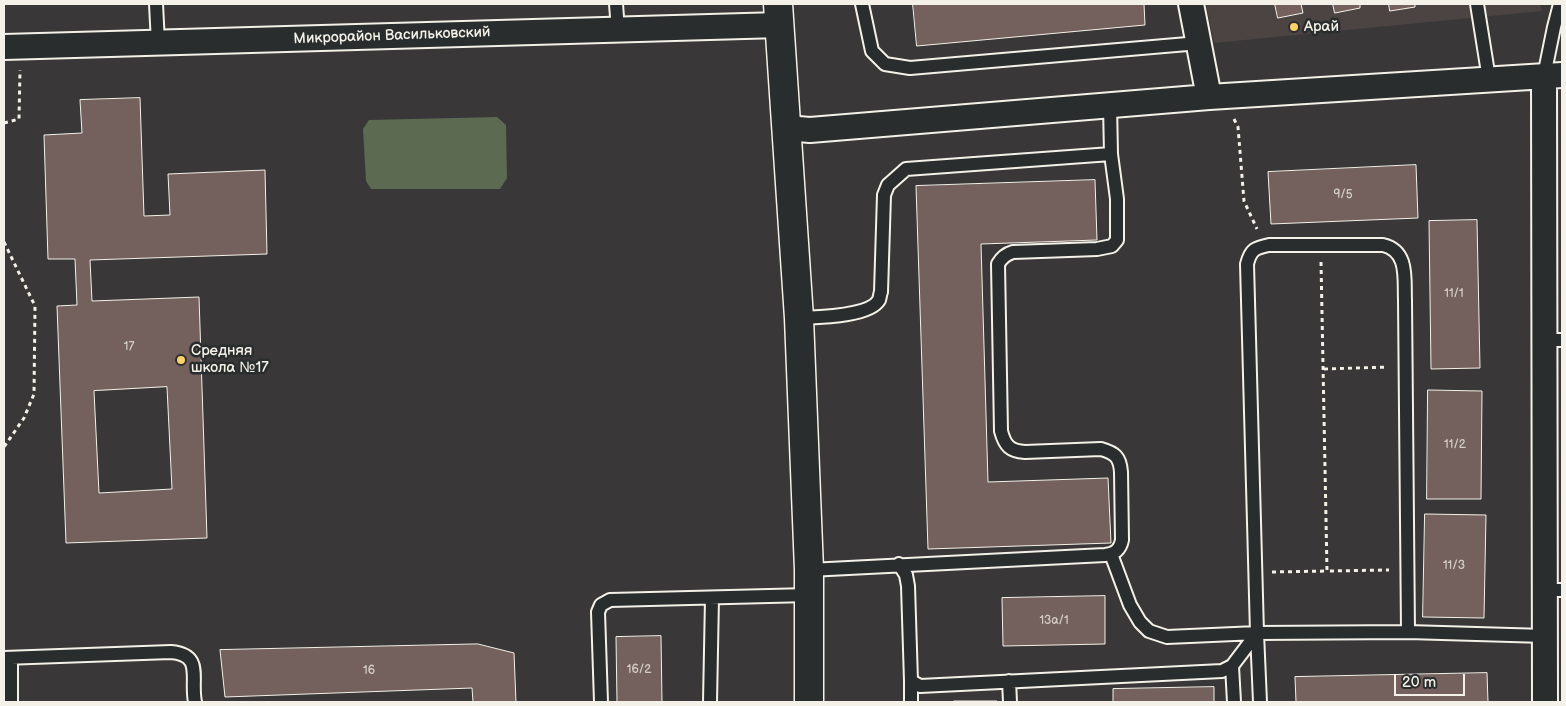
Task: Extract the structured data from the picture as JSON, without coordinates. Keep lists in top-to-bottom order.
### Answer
{
  "streets": {
    "street": ["Микрорайон Васильковский"]
  },
  "places": ["Арай", "Средняя школа №17"],
  "house_numbers": [
    "9/5",
    "11/1",
    "17",
    "11/2",
    "11/3",
    "13а/1",
    "16/2",
    "16"
  ],
  "scale_bar": "20 m"
}
